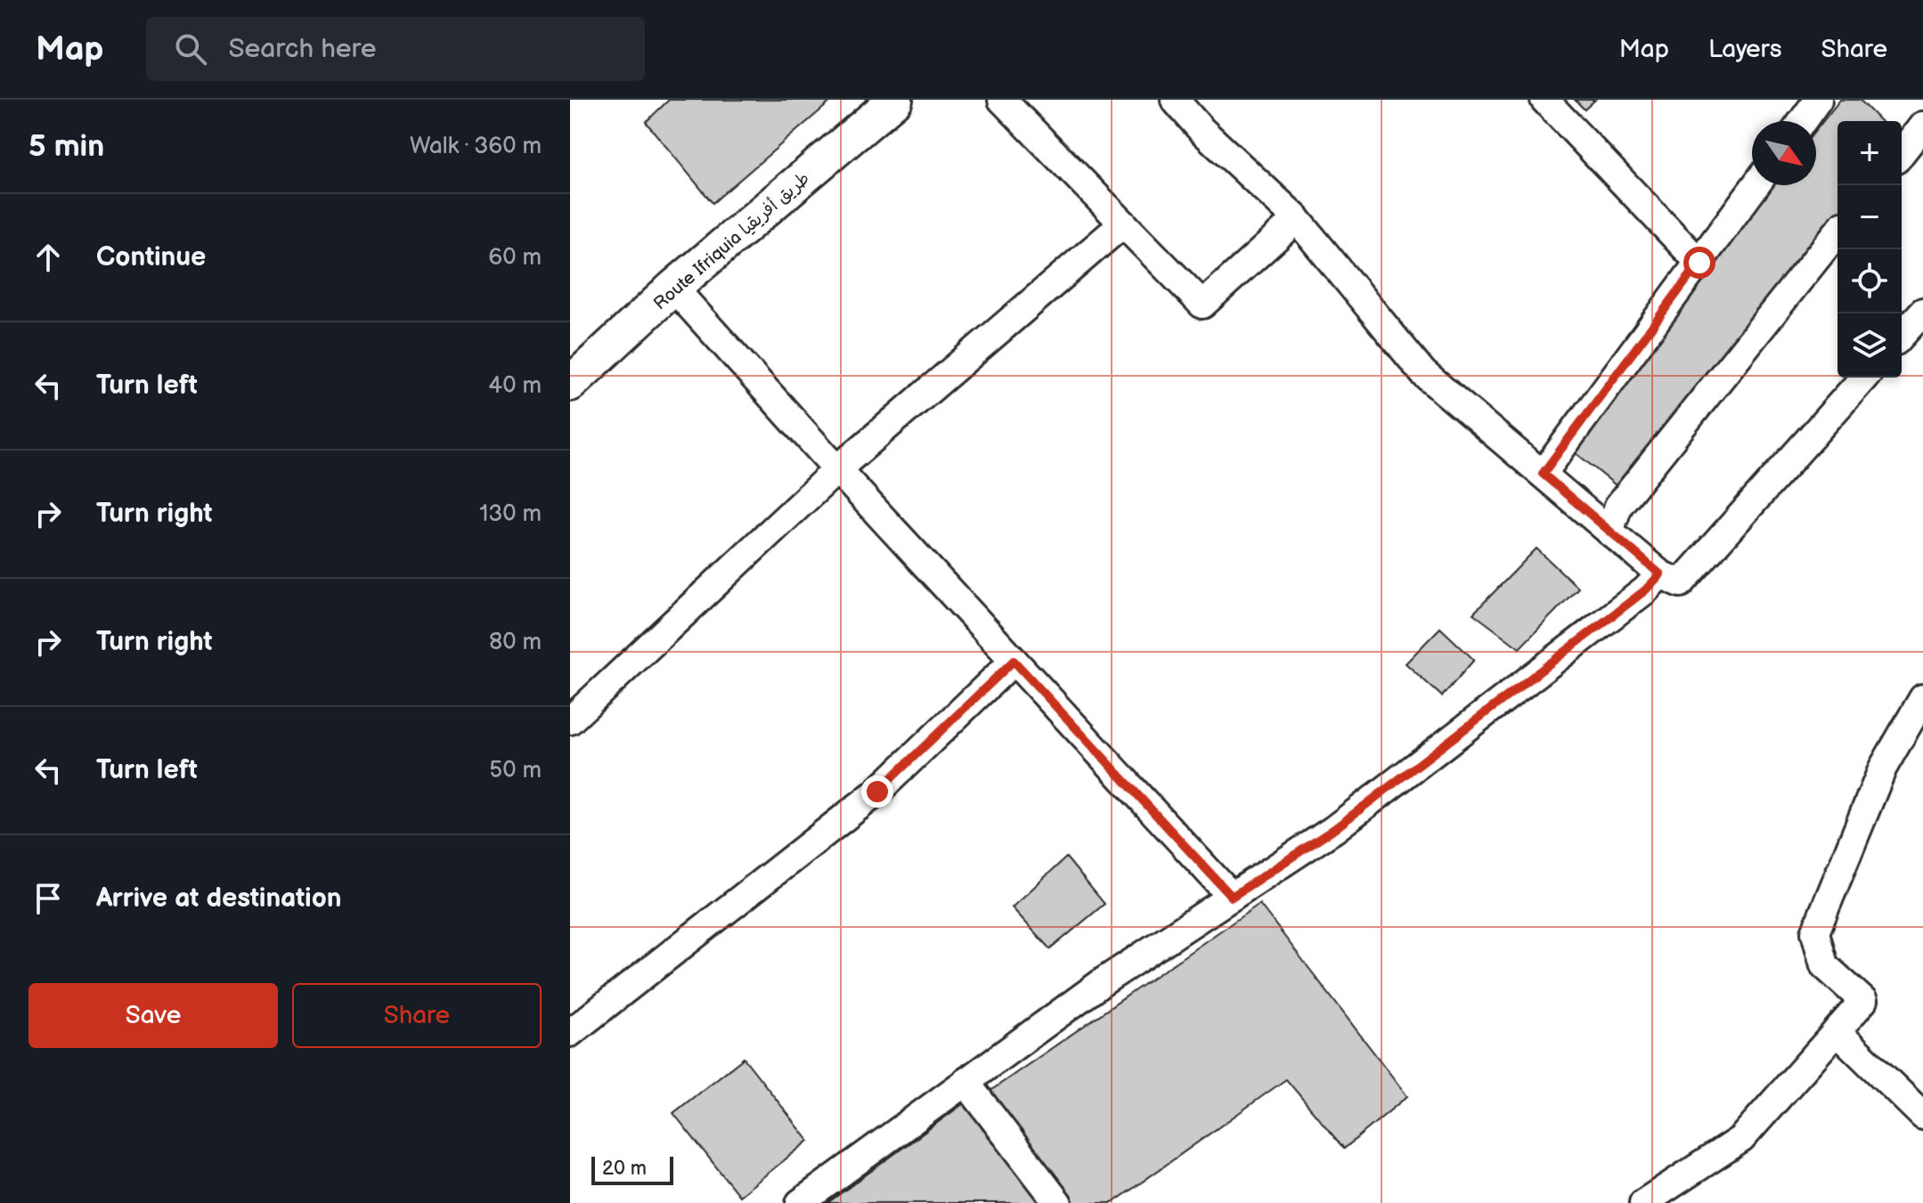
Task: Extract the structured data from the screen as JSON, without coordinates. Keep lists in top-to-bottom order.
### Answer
{
  "streets": {
    "street": ["Route Ifriquia طريق أفريقيا"]
  },
  "scale_bar": "20 m",
  "north": "bottom right",
  "page": {
    "header": "Map",
    "search": "Search here",
    "nav": ["Map", "Layers", "Share"],
    "heading": ["5 min", "Walk · 360 m"],
    "map_buttons": ["+", "−"],
    "list": [
      ["Continue", "60 m"],
      ["Turn left", "40 m"],
      ["Turn right", "130 m"],
      ["Turn right", "80 m"],
      ["Turn left", "50 m"],
      "Arrive at destination"
    ],
    "buttons": ["Save", "Share"],
    "scale": "20 m"
  }
}
